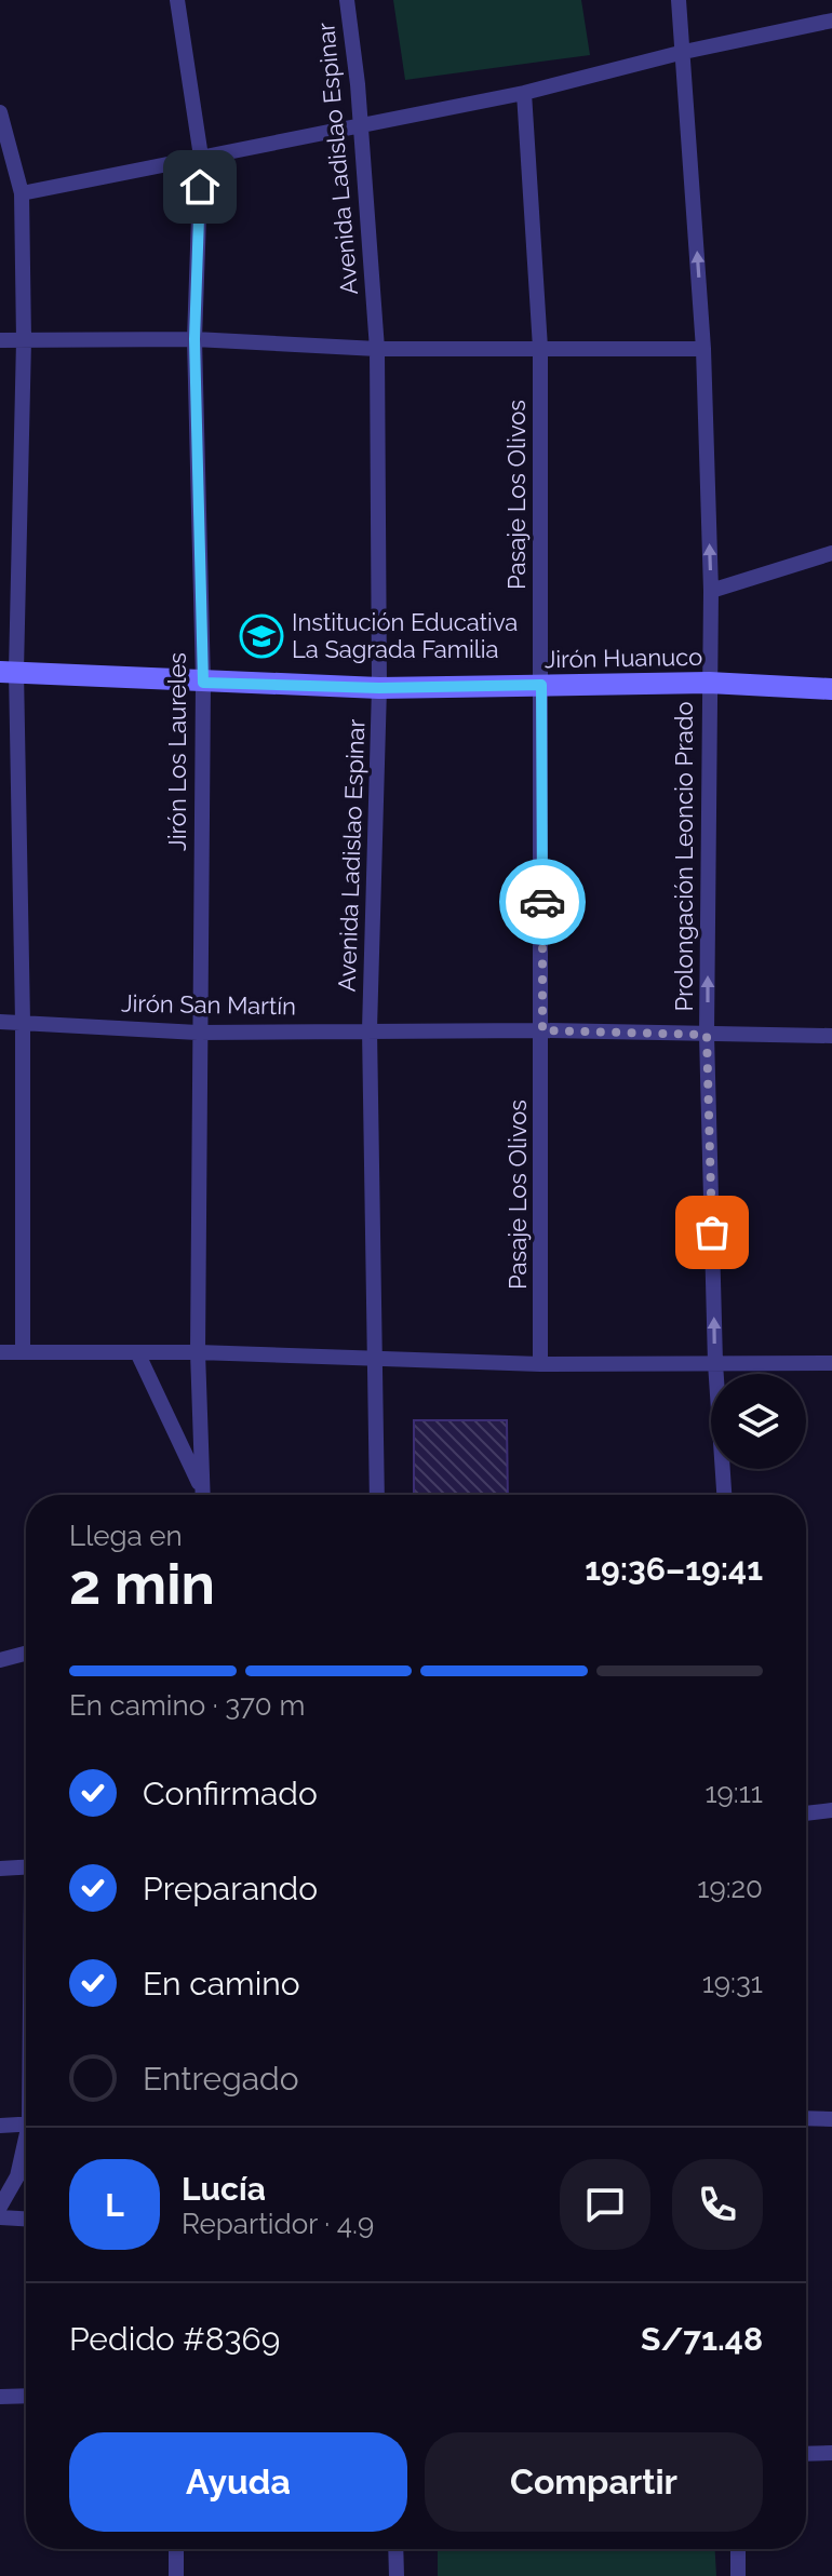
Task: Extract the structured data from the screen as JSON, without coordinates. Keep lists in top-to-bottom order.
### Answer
{
  "streets": {
    "main road": ["Jirón Huanuco"],
    "street": [
      "Avenida Ladislao Espinar",
      "Pasaje Los Olivos",
      "Jirón Los Laureles",
      "Prolongación Leoncio Prado",
      "Jirón San Martín"
    ]
  },
  "crossings": [
    ["Avenida Ladislao Espinar", "Jirón Huanuco"],
    ["Avenida Ladislao Espinar", "Jirón San Martín"],
    ["Pasaje Los Olivos", "Jirón Huanuco"],
    ["Pasaje Los Olivos", "Jirón San Martín"],
    ["Jirón Huanuco", "Jirón Los Laureles"],
    ["Jirón Huanuco", "Prolongación Leoncio Prado"],
    ["Jirón Los Laureles", "Jirón San Martín"],
    ["Prolongación Leoncio Prado", "Jirón San Martín"]
  ],
  "one_way": ["Prolongación Leoncio Prado"],
  "places": {
    "school or university": ["Institución Educativa La Sagrada Familia"]
  },
  "page": {
    "heading": ["2 min", "Llega en", "19:36–19:41"],
    "panel": [
      "Lucía",
      "Repartidor · 4.9",
      "Pedido #8369",
      "S/71.48"
    ],
    "bar": "En camino · 370 m",
    "list": [
      ["Confirmado", "19:11"],
      ["Preparando", "19:20"],
      ["En camino", "19:31"],
      "Entregado"
    ],
    "round": "L",
    "buttons": ["Ayuda", "Compartir"]
  }
}
